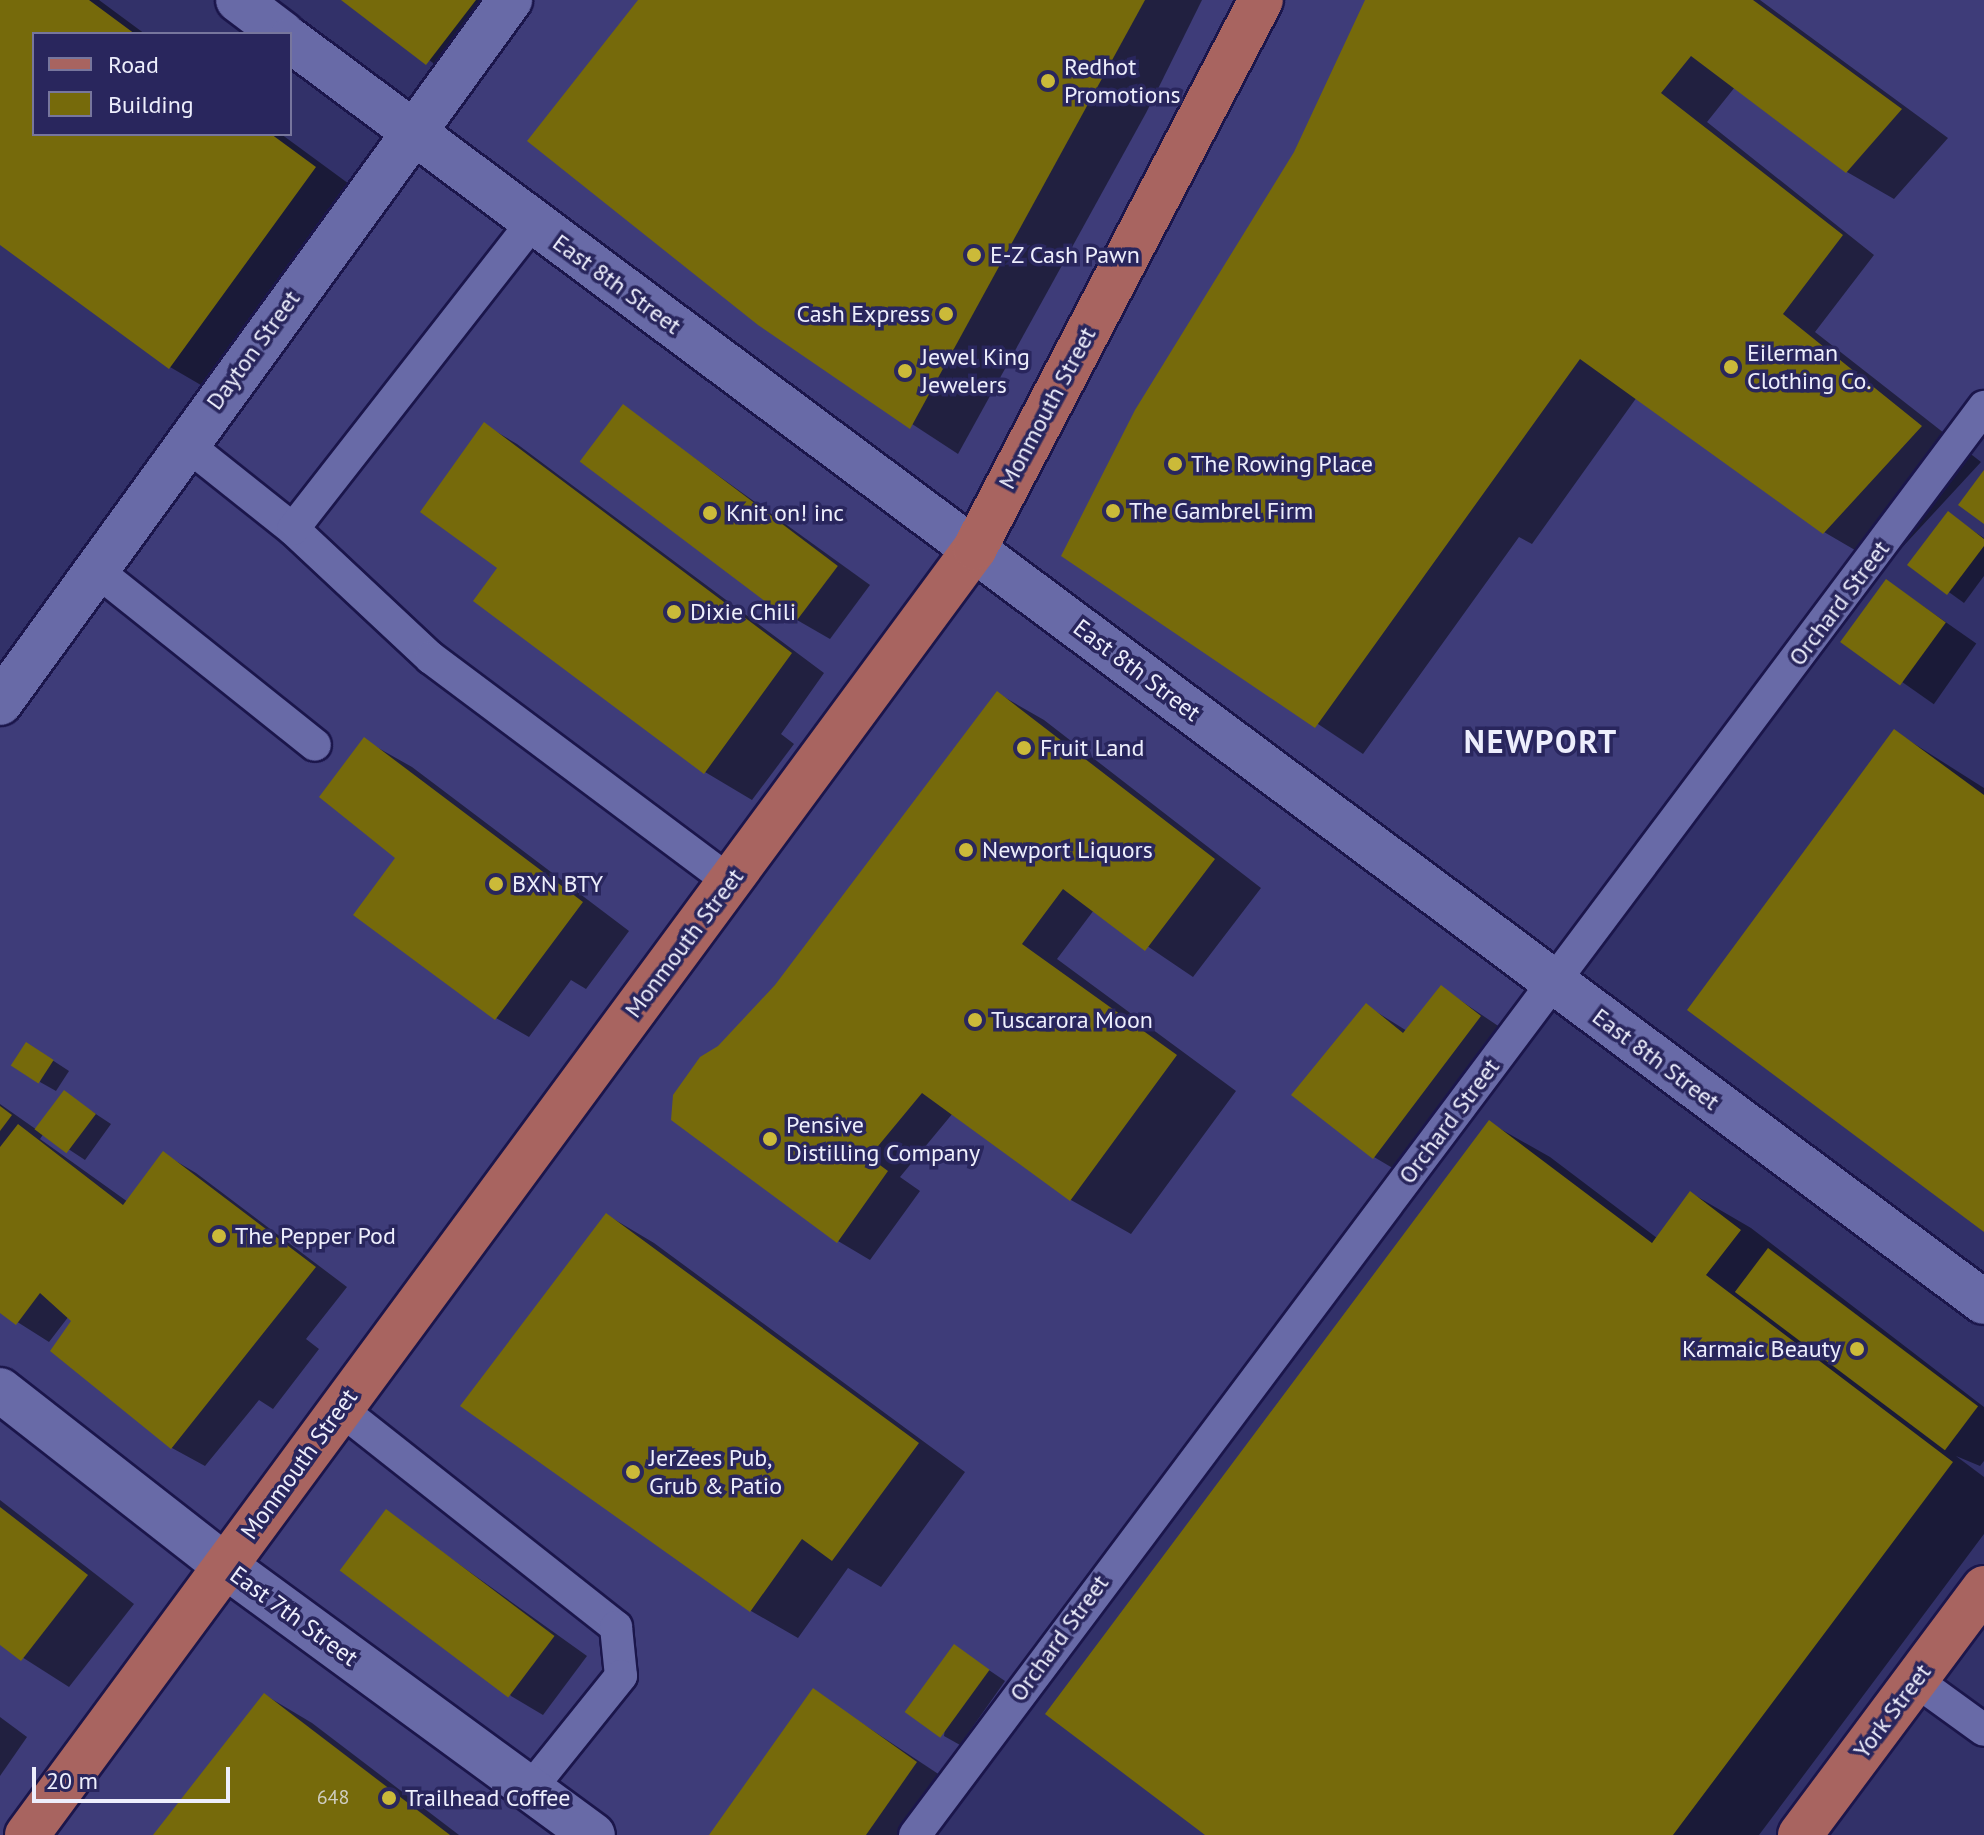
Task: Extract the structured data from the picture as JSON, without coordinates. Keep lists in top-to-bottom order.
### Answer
{
  "streets": {
    "main road": ["Monmouth Street", "York Street"],
    "street": ["East 8th Street", "Dayton Street", "East 7th Street"],
    "lane": ["Orchard Street"]
  },
  "crossings": [
    ["East 8th Street", "Dayton Street"],
    ["East 8th Street", "Monmouth Street"],
    ["East 8th Street", "Orchard Street"],
    ["Monmouth Street", "East 7th Street"]
  ],
  "districts": ["NEWPORT"],
  "places": [
    "Redhot Promotions",
    "E-Z Cash Pawn",
    "Cash Express",
    "Eilerman Clothing Co.",
    "Jewel King Jewelers",
    "The Rowing Place",
    "The Gambrel Firm",
    "Knit on! inc",
    "Dixie Chili",
    "Fruit Land",
    "Newport Liquors",
    "BXN BTY",
    "Tuscarora Moon",
    "Pensive Distilling Company",
    "The Pepper Pod",
    "Karmaic Beauty",
    "JerZees Pub, Grub & Patio",
    "Trailhead Coffee"
  ],
  "house_numbers": ["648"],
  "legend": ["Road", "Building"],
  "scale_bar": "20 m"
}
